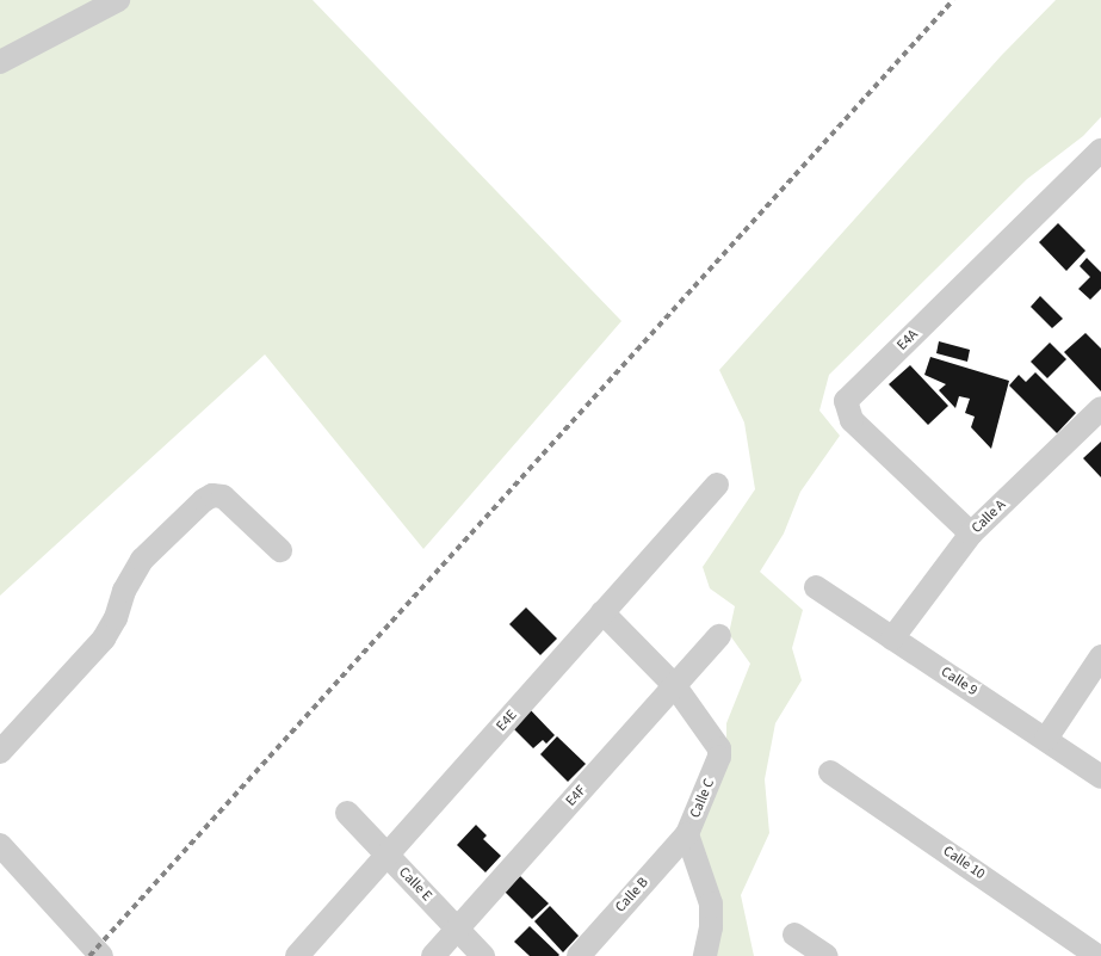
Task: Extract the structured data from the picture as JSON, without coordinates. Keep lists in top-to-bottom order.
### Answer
{
  "streets": {
    "street": [
      "E4A",
      "Calle A",
      "Calle 9",
      "E4E",
      "E4F",
      "Calle C",
      "Calle 10",
      "Calle E",
      "Calle B"
    ]
  },
  "crossings": [
    ["E4A", "Calle A"],
    ["Calle A", "Calle 9"],
    ["E4E", "Calle E"],
    ["E4F", "Calle C"],
    ["E4F", "Calle E"],
    ["Calle C", "Calle B"]
  ]
}
